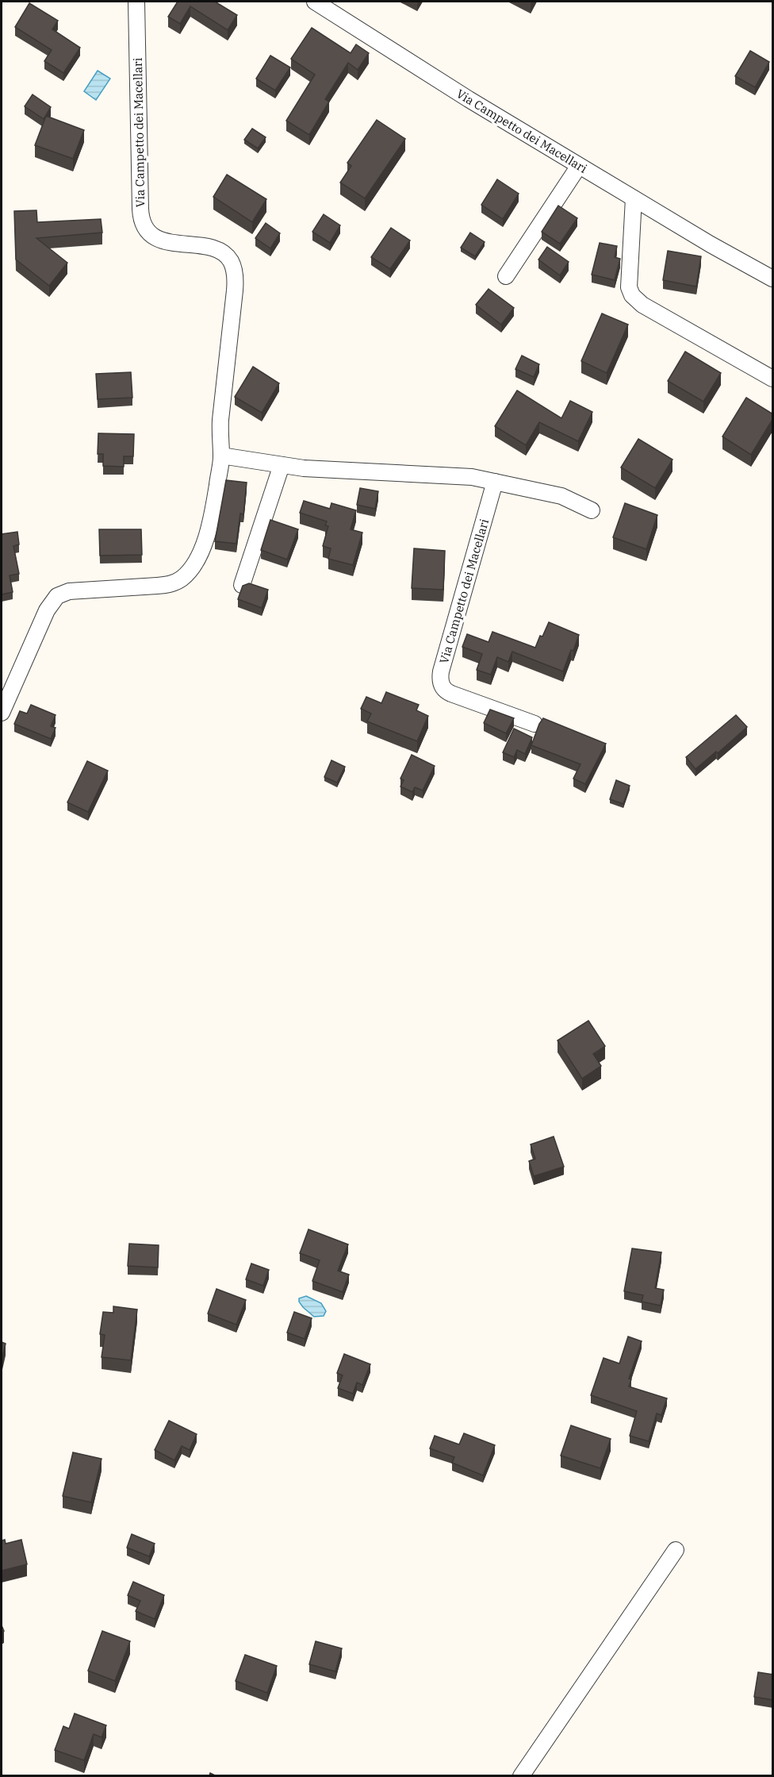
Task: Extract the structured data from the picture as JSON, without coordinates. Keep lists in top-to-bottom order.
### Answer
{
  "streets": {
    "street": ["Via Campetto dei Macellari"]
  }
}
